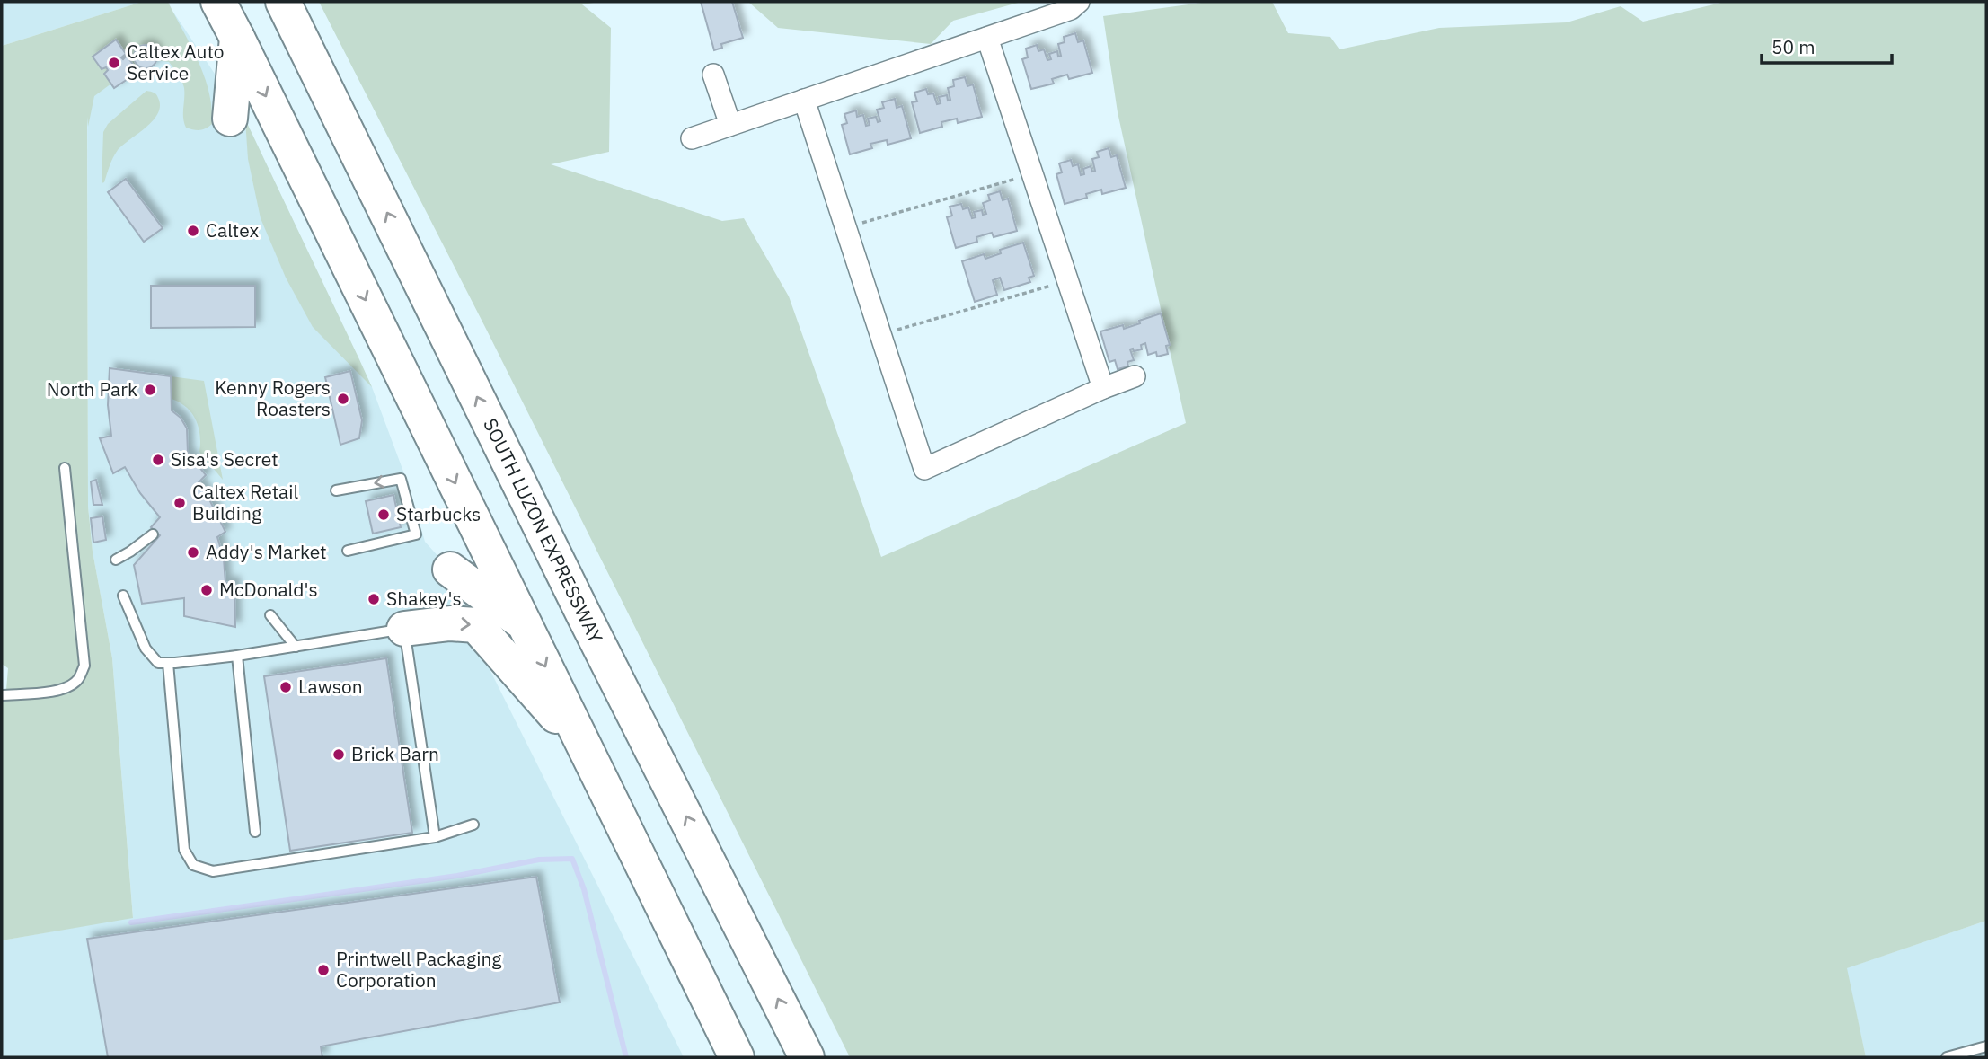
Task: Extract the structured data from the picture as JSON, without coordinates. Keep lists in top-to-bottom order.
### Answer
{
  "streets": {
    "highway": ["SOUTH LUZON EXPRESSWAY"]
  },
  "places": [
    "Caltex Auto Service",
    "Caltex",
    "North Park",
    "Kenny Rogers Roasters",
    "Sisa's Secret",
    "Caltex Retail Building",
    "Starbucks",
    "Addy's Market",
    "McDonald's",
    "Shakey's",
    "Lawson",
    "Brick Barn",
    "Printwell Packaging Corporation"
  ],
  "scale_bar": "50 m"
}
